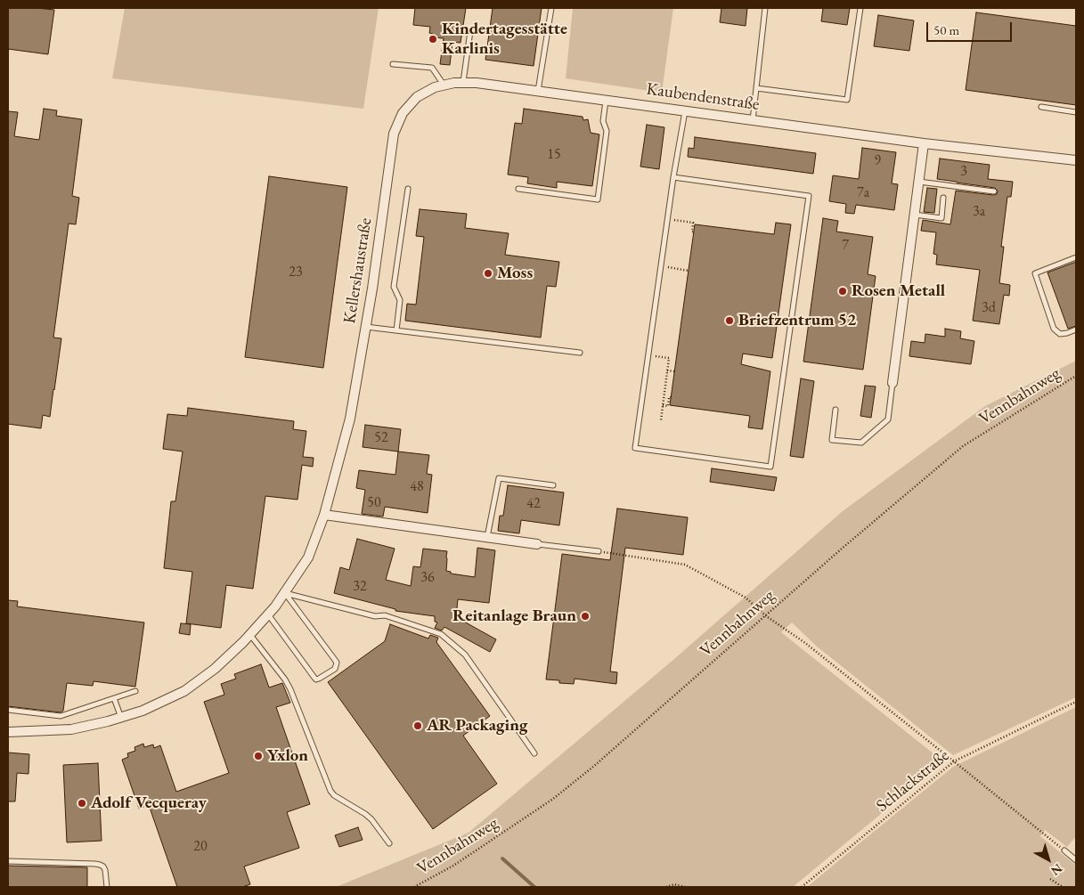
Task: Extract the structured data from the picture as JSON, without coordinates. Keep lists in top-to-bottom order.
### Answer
{
  "streets": {
    "street": ["Kaubendenstraße", "Kellershaustraße"],
    "path": ["Vennbahnweg", "Schlackstraße"]
  },
  "crossings": [
    ["Kaubendenstraße", "Kellershaustraße"]
  ],
  "places": [
    "Kindertagesstätte Karlinis",
    "Moss",
    "Rosen Metall",
    "Briefzentrum 52",
    "Reitanlage Braun",
    "AR Packaging",
    "Yxlon",
    "Adolf Vecqueray"
  ],
  "house_numbers": [
    "15",
    "9",
    "3",
    "7a",
    "3a",
    "7",
    "23",
    "3d",
    "52",
    "48",
    "50",
    "42",
    "36",
    "32",
    "20"
  ],
  "scale_bar": "50 m",
  "north": "bottom right"
}
